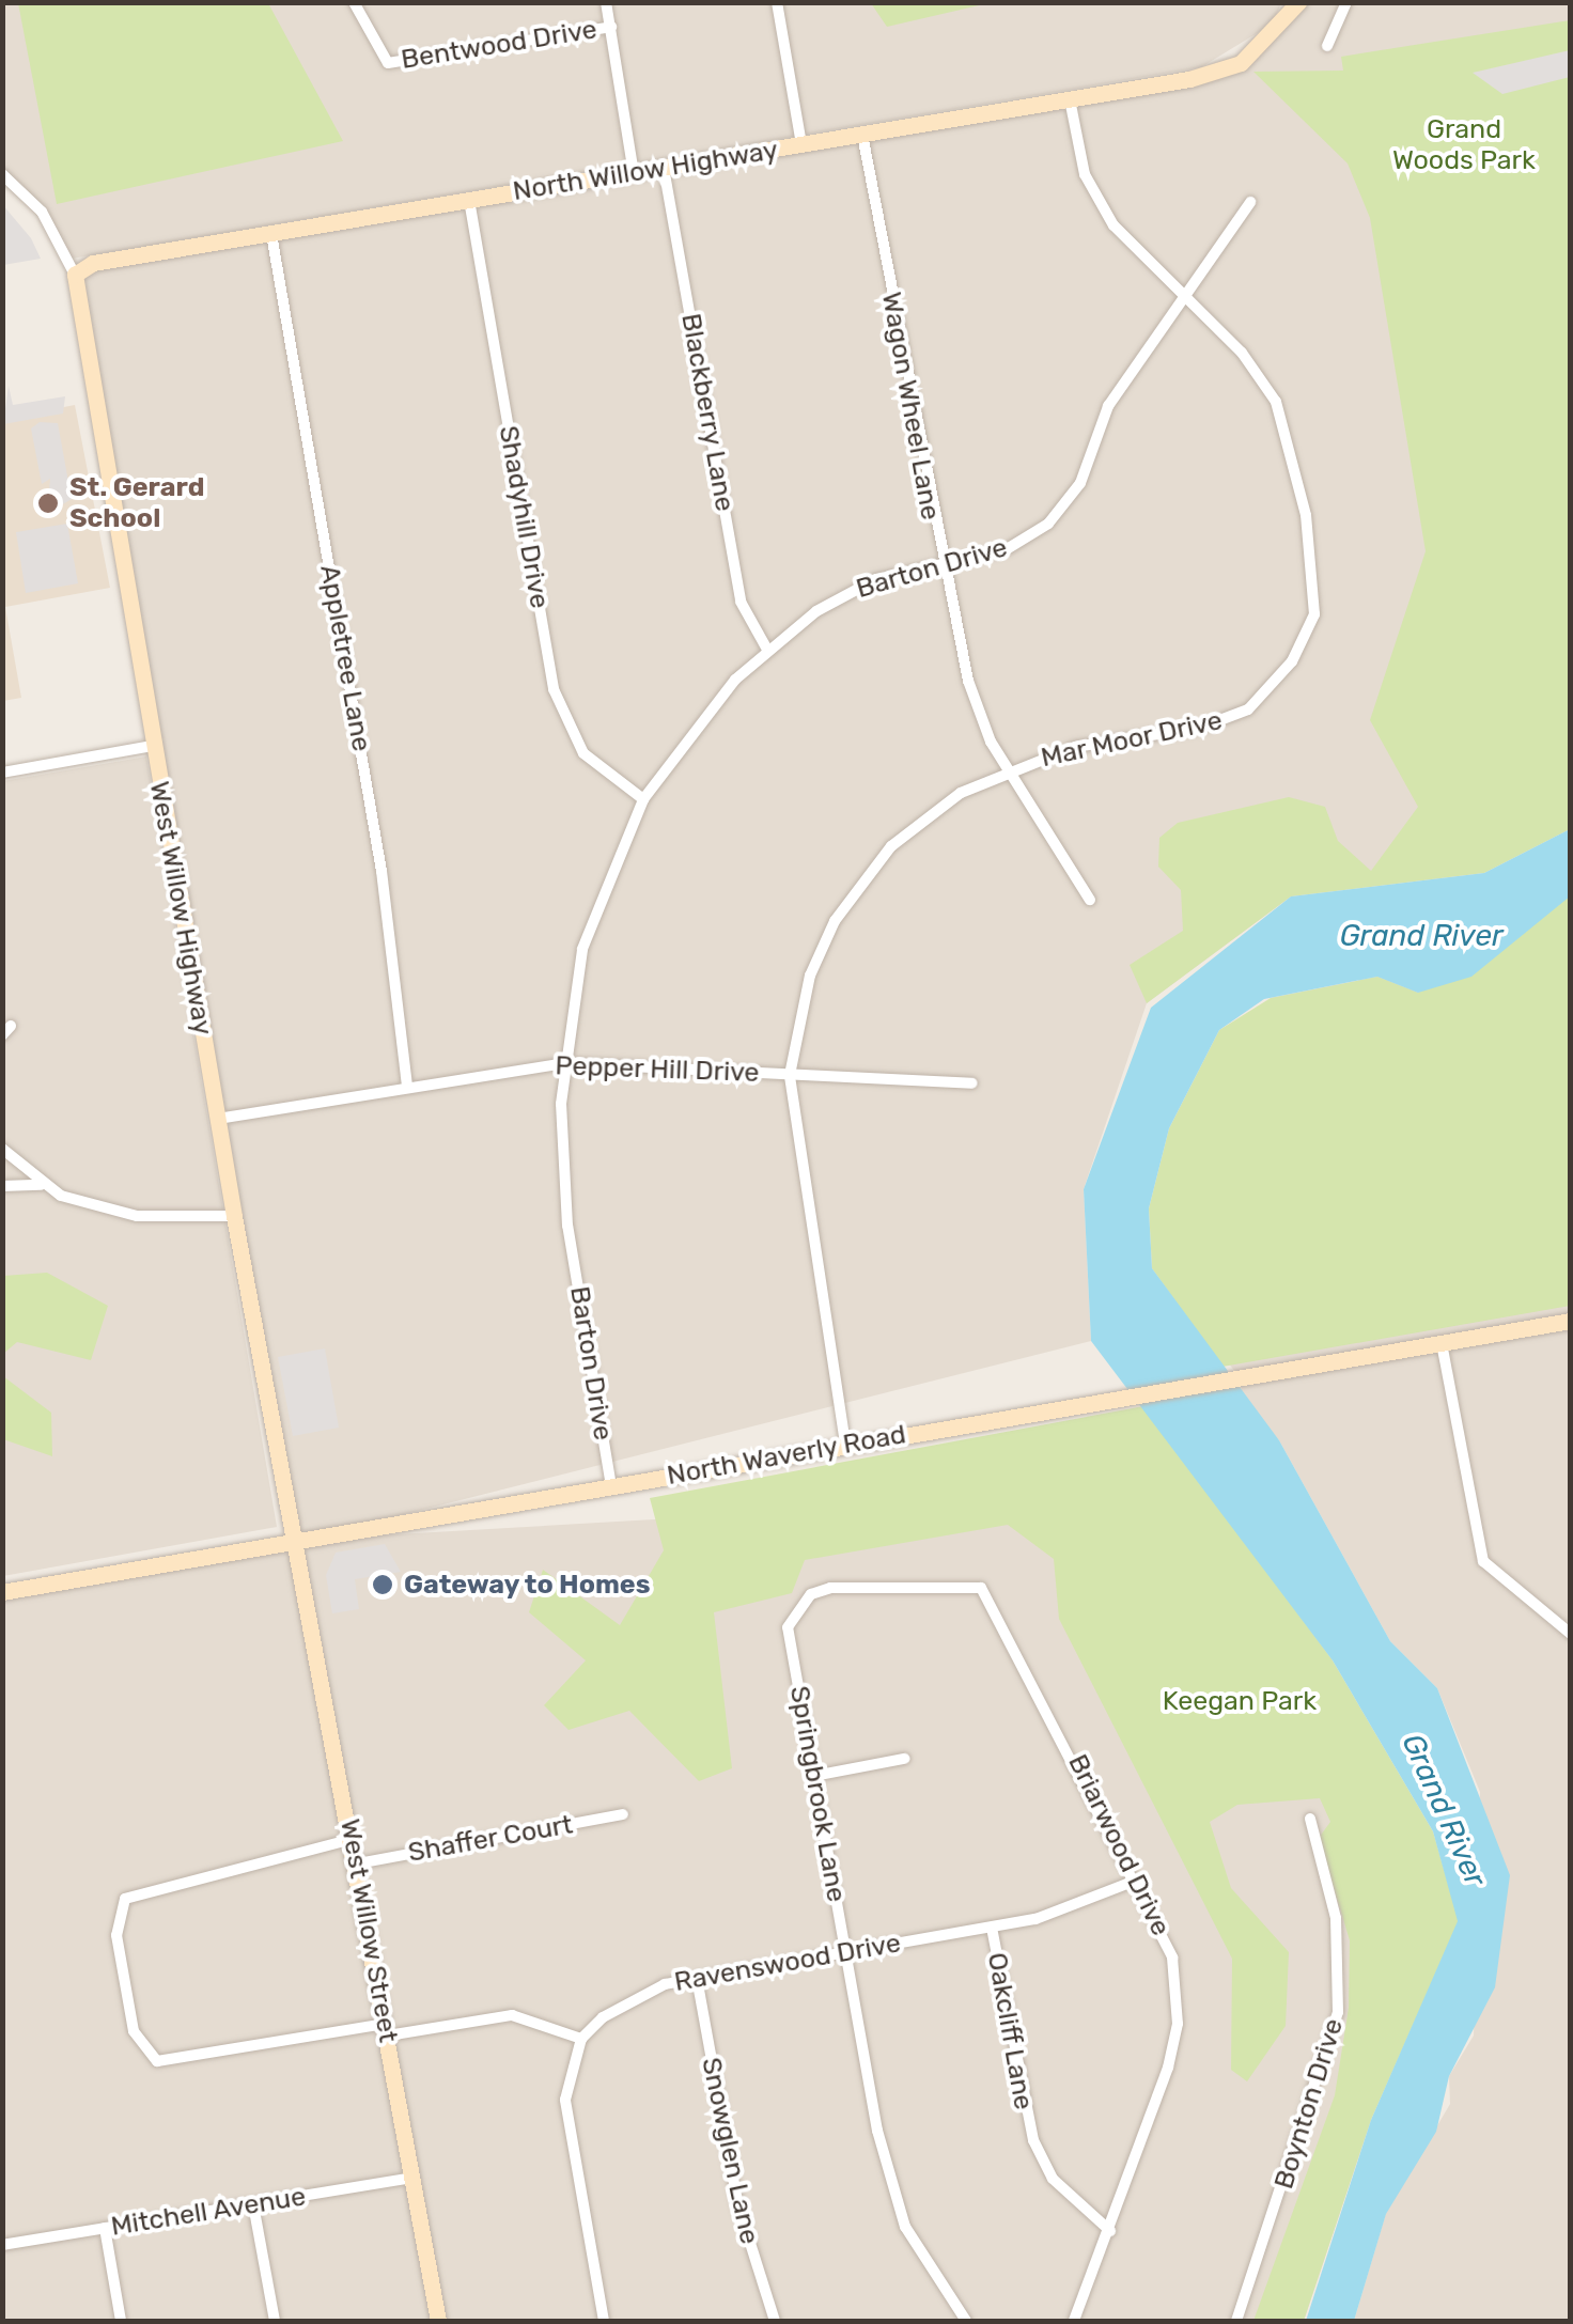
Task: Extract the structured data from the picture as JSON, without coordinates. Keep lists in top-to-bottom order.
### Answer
{
  "streets": {
    "street": [
      "Bentwood Drive",
      "North Willow Highway",
      "Wagon Wheel Lane",
      "Blackberry Lane",
      "Shadyhill Drive",
      "Barton Drive",
      "Appletree Lane",
      "Mar Moor Drive",
      "West Willow Highway",
      "Pepper Hill Drive",
      "North Waverly Road",
      "Springbrook Lane",
      "Shaffer Court",
      "Briarwood Drive",
      "West Willow Street",
      "Ravenswood Drive",
      "Oakcliff Lane",
      "Boynton Drive",
      "Snowglen Lane",
      "Mitchell Avenue"
    ]
  },
  "crossings": [
    ["North Willow Highway", "Wagon Wheel Lane"],
    ["North Willow Highway", "Blackberry Lane"],
    ["North Willow Highway", "Shadyhill Drive"],
    ["North Willow Highway", "Appletree Lane"],
    ["North Willow Highway", "Mar Moor Drive"],
    ["North Willow Highway", "West Willow Highway"],
    ["Wagon Wheel Lane", "Barton Drive"],
    ["Wagon Wheel Lane", "Mar Moor Drive"],
    ["Blackberry Lane", "Barton Drive"],
    ["Shadyhill Drive", "Barton Drive"],
    ["Barton Drive", "Mar Moor Drive"],
    ["Barton Drive", "Pepper Hill Drive"],
    ["Barton Drive", "North Waverly Road"],
    ["Appletree Lane", "Pepper Hill Drive"],
    ["Mar Moor Drive", "Pepper Hill Drive"],
    ["Mar Moor Drive", "North Waverly Road"],
    ["West Willow Highway", "Pepper Hill Drive"],
    ["West Willow Highway", "North Waverly Road"],
    ["West Willow Highway", "West Willow Street"],
    ["North Waverly Road", "West Willow Street"],
    ["Springbrook Lane", "Briarwood Drive"],
    ["Springbrook Lane", "Ravenswood Drive"],
    ["Shaffer Court", "West Willow Street"],
    ["Briarwood Drive", "Ravenswood Drive"],
    ["Briarwood Drive", "Oakcliff Lane"],
    ["West Willow Street", "Mitchell Avenue"],
    ["Ravenswood Drive", "Oakcliff Lane"],
    ["Ravenswood Drive", "Snowglen Lane"]
  ],
  "water": ["Grand River"],
  "parks": ["Grand Woods Park", "Keegan Park"],
  "places": ["St. Gerard School", "Gateway to Homes"]
}
